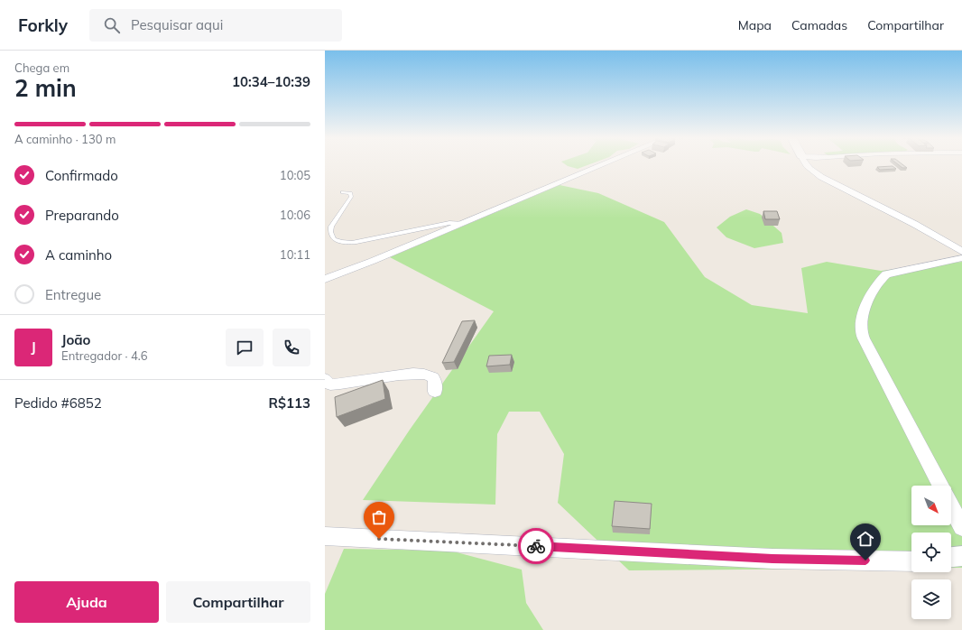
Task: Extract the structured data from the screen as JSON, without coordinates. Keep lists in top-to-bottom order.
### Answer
{
  "north": "bottom right",
  "page": {
    "header": "Forkly",
    "search": "Pesquisar aqui",
    "nav": ["Mapa", "Camadas", "Compartilhar"],
    "heading": ["2 min", "Chega em", "10:34–10:39"],
    "panel": [
      "João",
      "Entregador · 4.6",
      "Pedido #6852",
      "R$113"
    ],
    "bar": "A caminho · 130 m",
    "list": [
      ["Confirmado", "10:05"],
      ["Preparando", "10:06"],
      ["A caminho", "10:11"],
      "Entregue"
    ],
    "round": "J",
    "buttons": ["Ajuda", "Compartilhar"]
  }
}
